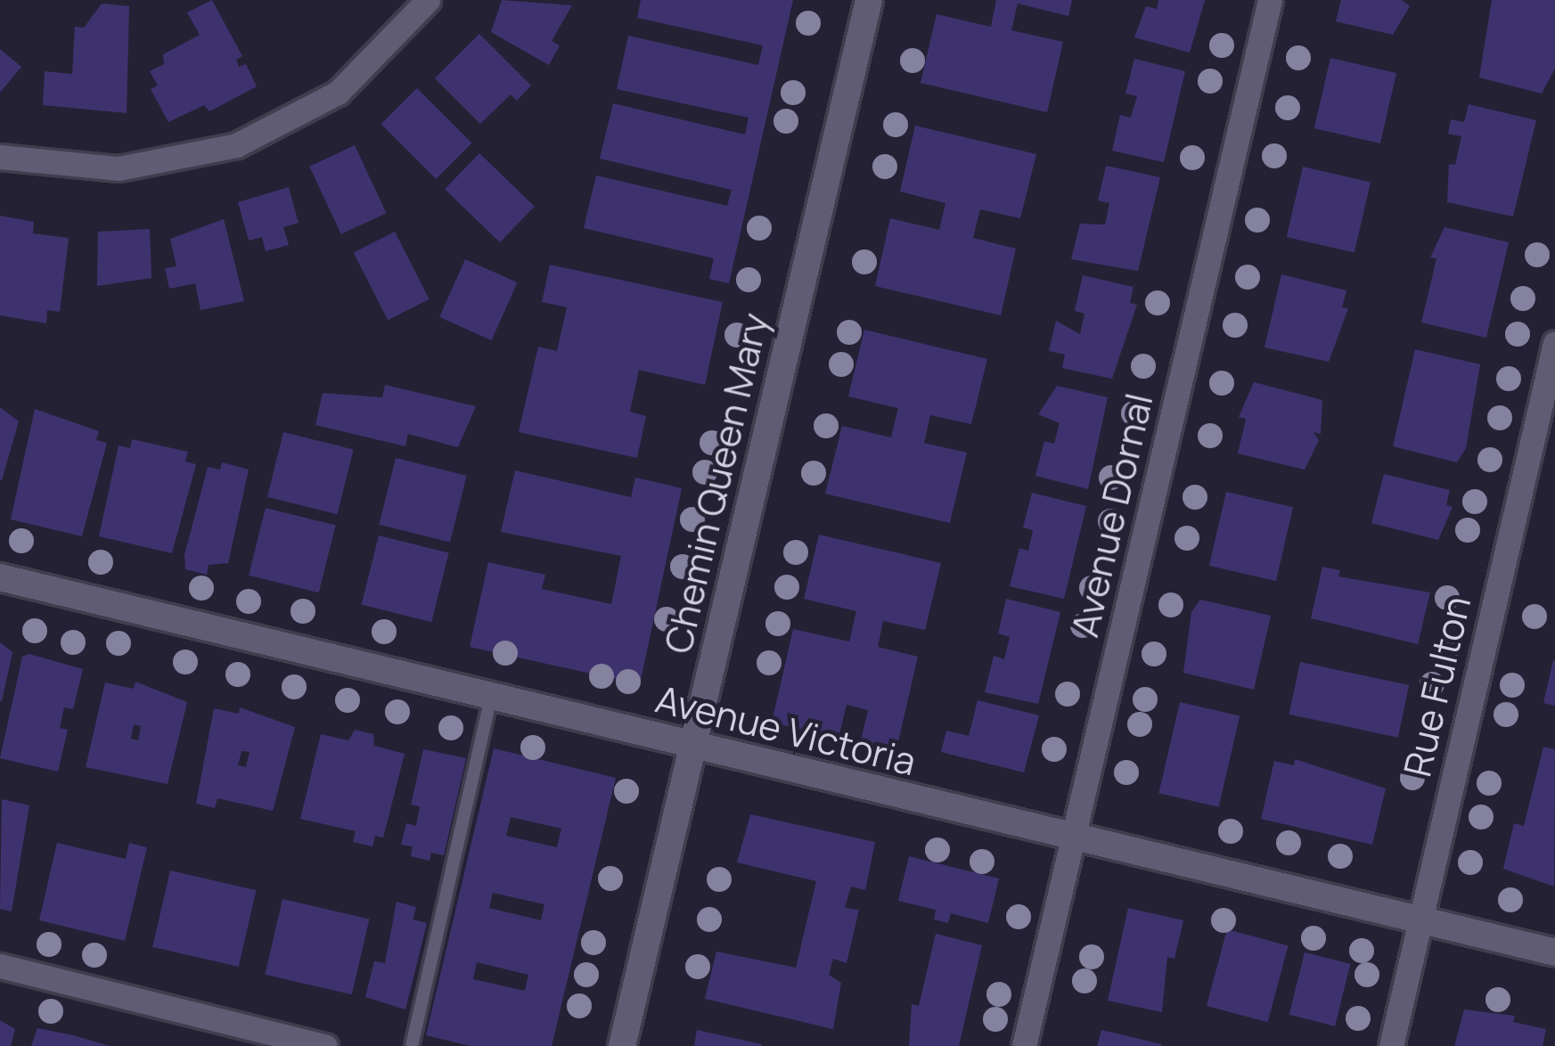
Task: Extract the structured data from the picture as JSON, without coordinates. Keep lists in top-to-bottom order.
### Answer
{
  "streets": {
    "street": [
      "Chemin Queen Mary",
      "Avenue Dornal",
      "Rue Fulton",
      "Avenue Victoria"
    ]
  },
  "crossings": [
    ["Chemin Queen Mary", "Avenue Victoria"],
    ["Avenue Dornal", "Avenue Victoria"],
    ["Rue Fulton", "Avenue Victoria"]
  ]
}
